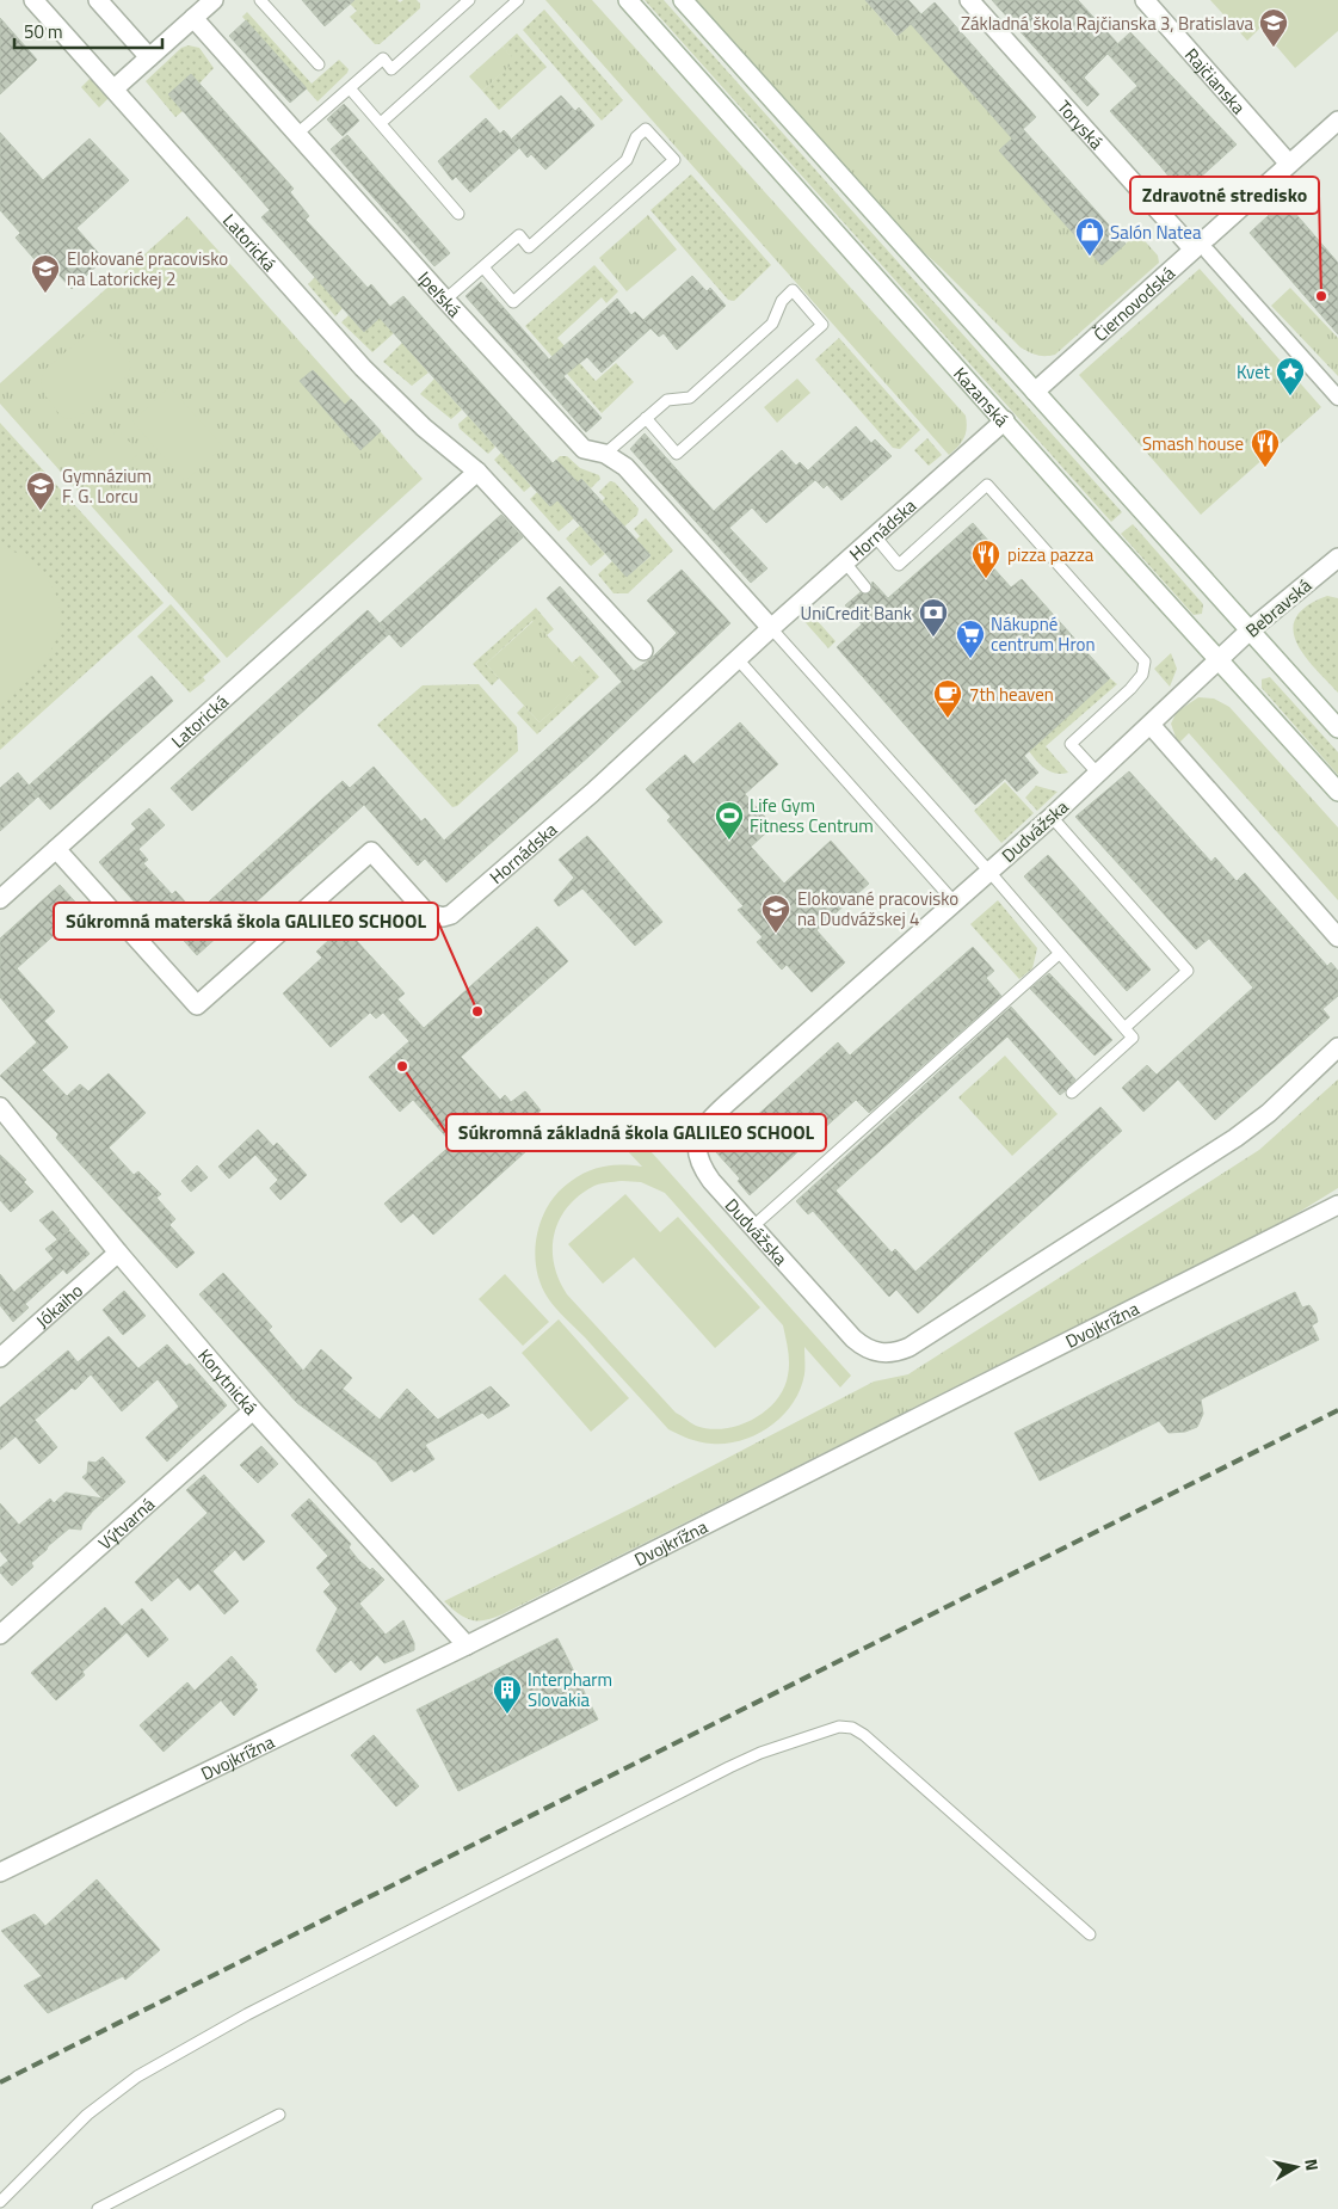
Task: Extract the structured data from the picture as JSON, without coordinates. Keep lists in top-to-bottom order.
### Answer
{
  "streets": {
    "street": [
      "Rajčianska",
      "Toryská",
      "Latorická",
      "Ipeľská",
      "Čiernovodská",
      "Kazanská",
      "Hornádska",
      "Bebravská",
      "Dudvážska",
      "Jókaiho",
      "Dvojkrížna",
      "Korytnická",
      "Výtvarná"
    ]
  },
  "crossings": [
    ["Rajčianska", "Čiernovodská"],
    ["Toryská", "Čiernovodská"],
    ["Latorická", "Hornádska"],
    ["Ipeľská", "Hornádska"],
    ["Kazanská", "Hornádska"],
    ["Kazanská", "Bebravská"],
    ["Kazanská", "Dudvážska"],
    ["Bebravská", "Dudvážska"],
    ["Jókaiho", "Korytnická"],
    ["Dvojkrížna", "Korytnická"],
    ["Korytnická", "Výtvarná"]
  ],
  "places": {
    "school or university": [
      "Základná škola Rajčianska 3, Bratislava",
      "Elokované pracovisko na Latorickej 2",
      "Gymnázium F. G. Lorcu",
      "Elokované pracovisko na Dudvážskej 4"
    ],
    "shop": ["Salón Natea"],
    "other": ["Zdravotné stredisko", "Súkromná materská škola GALILEO SCHOOL", "Súkromná základná škola GALILEO SCHOOL"],
    "place": ["Kvet"],
    "restaurant": ["Smash house", "pizza pazza"],
    "bank": ["UniCredit Bank"],
    "supermarket": ["Nákupné centrum Hron"],
    "cafe": ["7th heaven"],
    "sports": ["Life Gym Fitness Centrum"],
    "building": ["Interpharm Slovakia"]
  },
  "scale_bar": "50 m",
  "north": "right"
}
